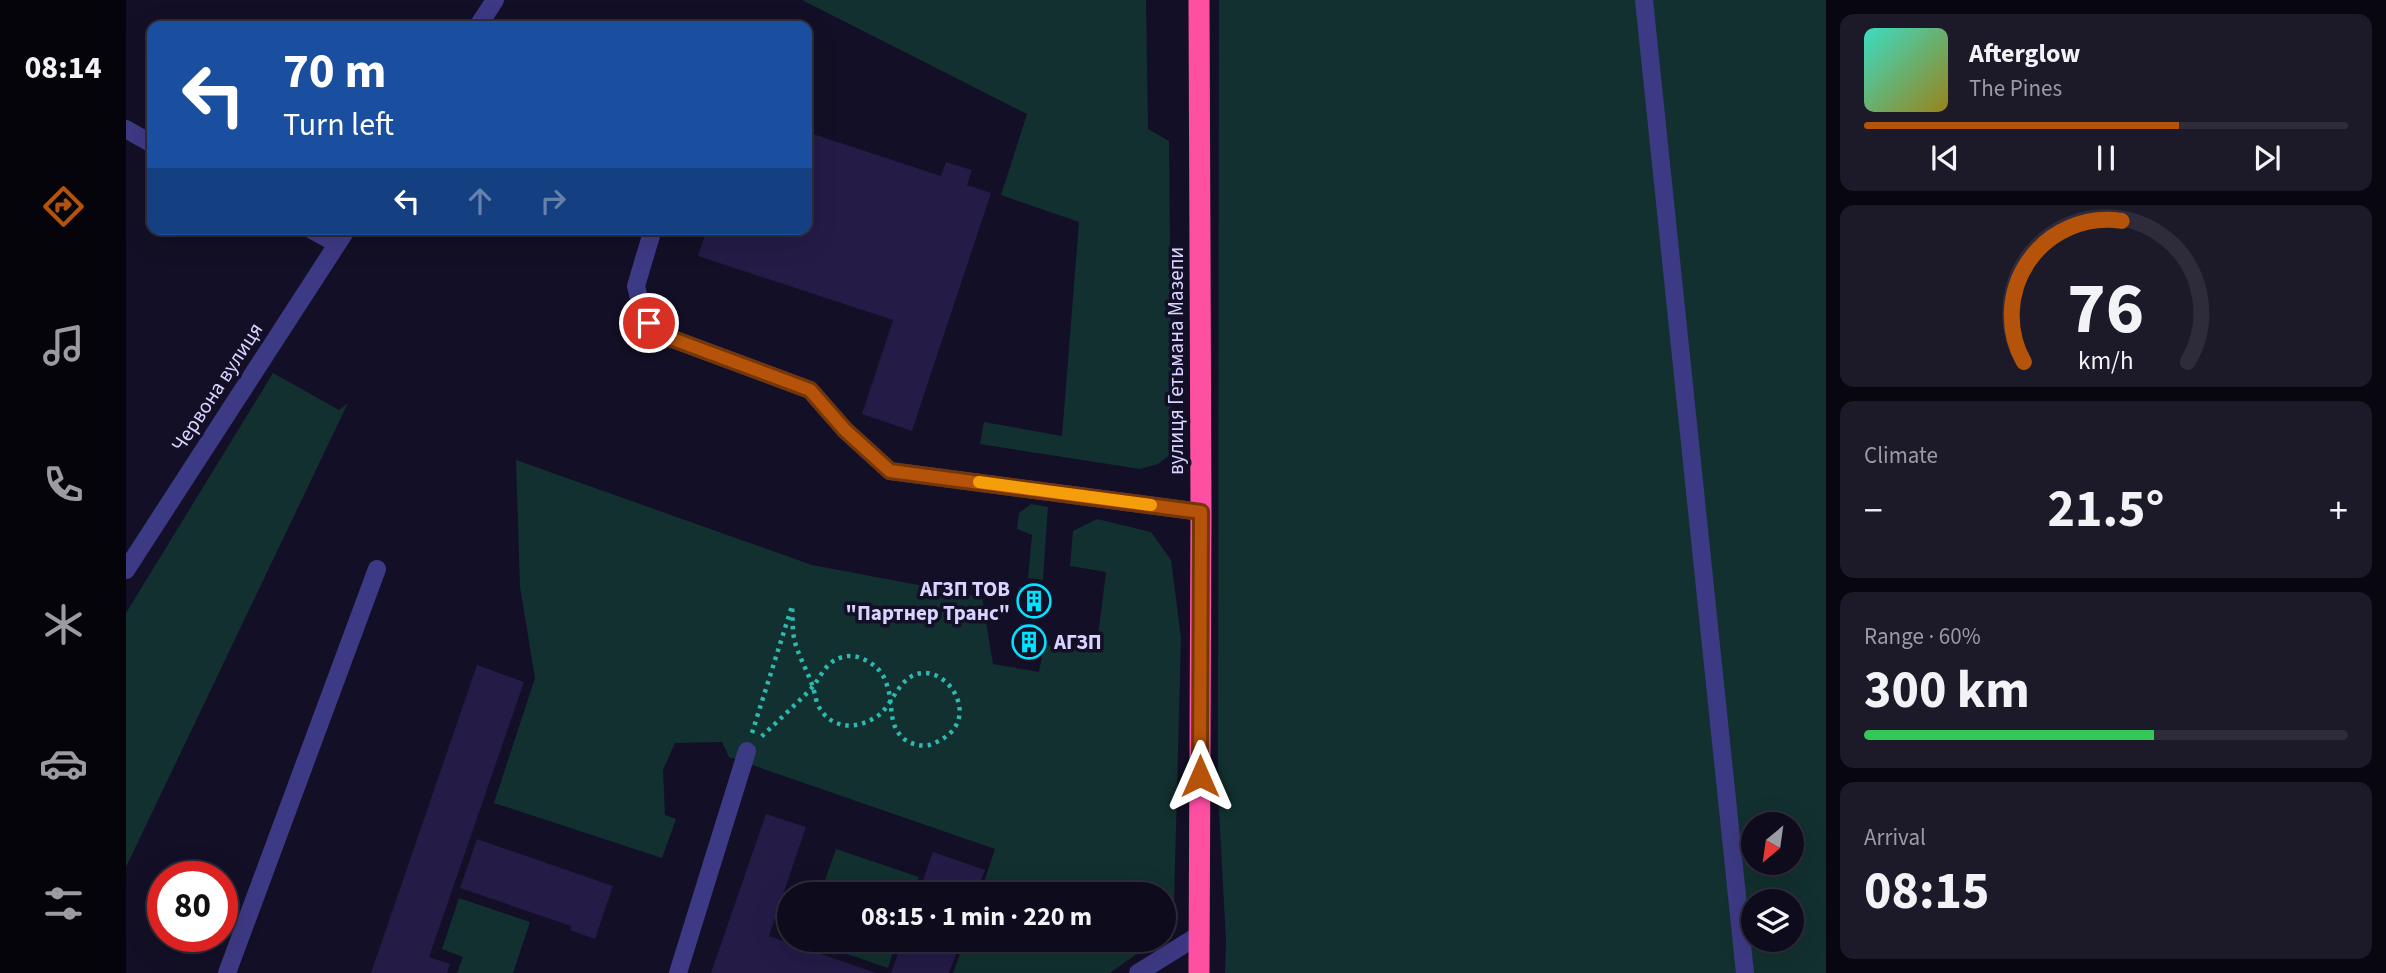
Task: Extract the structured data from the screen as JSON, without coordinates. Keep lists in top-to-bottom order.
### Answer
{
  "streets": {
    "highway": ["вулиця Гетьмана Мазепи"],
    "street": ["Червона вулиця"]
  },
  "places": {
    "building": ["АГЗП ТОВ \"Партнер Транс\"", "АГЗП"]
  },
  "north": "bottom left",
  "page": {
    "tabs": "08:14",
    "turn": ["70 m", "Turn left"],
    "song": ["Afterglow", "The Pines"],
    "tile": [
      "Climate",
      ["Range · 60%", "300 km"],
      ["Arrival", "08:15"]
    ],
    "heat": ["−", "21.5°", "+"],
    "limit": "80",
    "trip": "08:15 · 1 min · 220 m",
    "gauge": ["76", "km/h"]
  }
}
